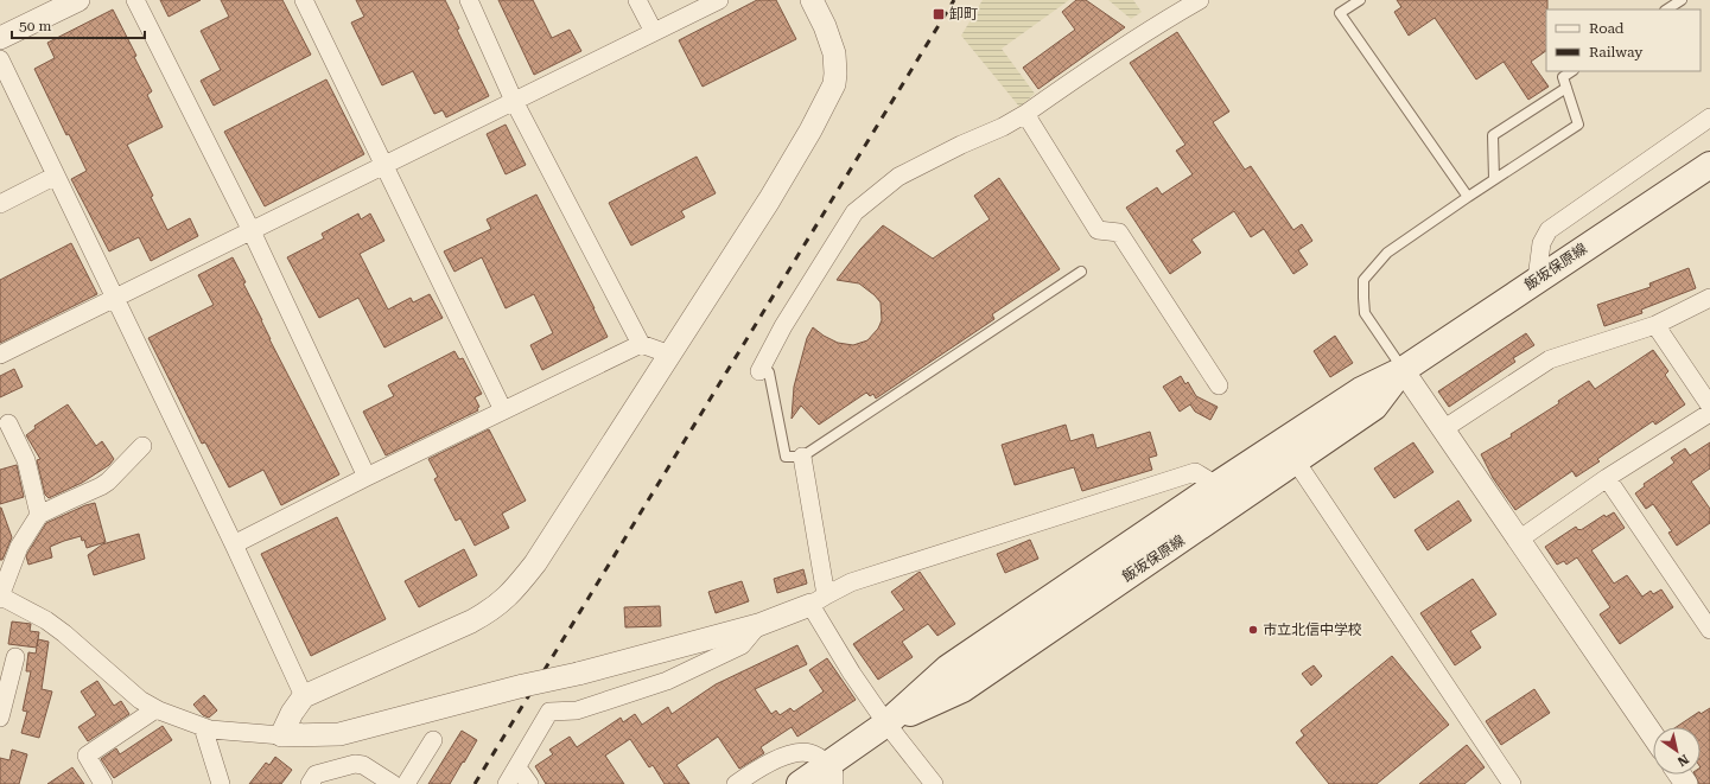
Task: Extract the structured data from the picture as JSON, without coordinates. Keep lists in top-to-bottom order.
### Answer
{
  "streets": {
    "main road": ["飯坂保原線"]
  },
  "places": {
    "transit": ["卸町"],
    "other": ["市立北信中学校"]
  },
  "legend": ["Road", "Railway"],
  "scale_bar": "50 m",
  "north": "bottom right"
}
